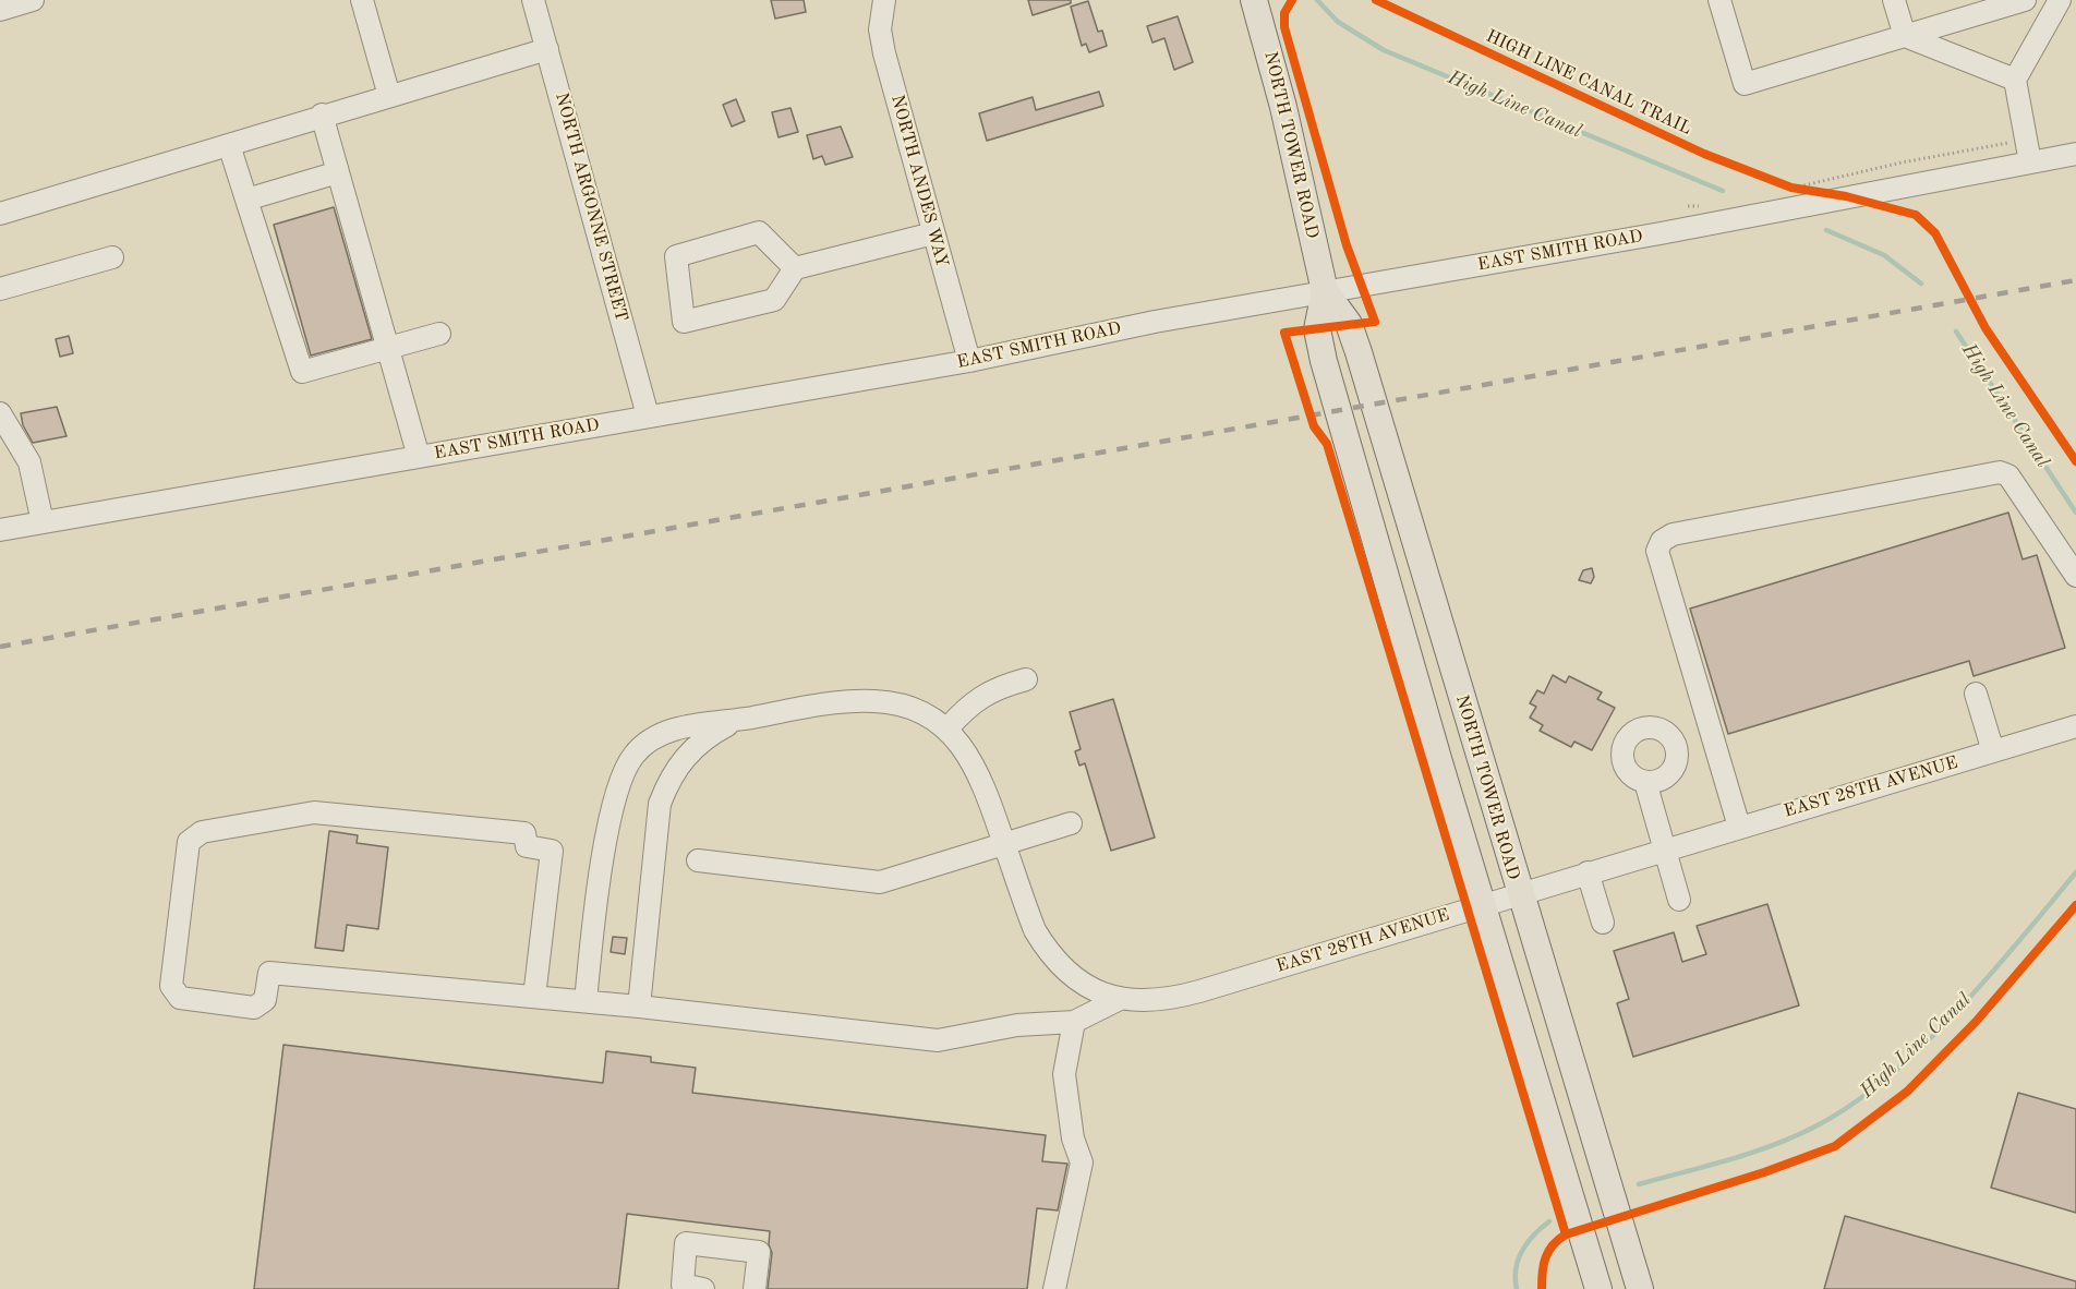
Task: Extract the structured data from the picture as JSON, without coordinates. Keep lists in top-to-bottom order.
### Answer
{
  "streets": {
    "main road": ["NORTH TOWER ROAD"],
    "street": [
      "NORTH ANDES WAY",
      "NORTH ARGONNE STREET",
      "EAST SMITH ROAD",
      "EAST 28TH AVENUE"
    ],
    "cycle path": ["HIGH LINE CANAL TRAIL"]
  },
  "crossings": [
    ["NORTH TOWER ROAD", "EAST SMITH ROAD"],
    ["NORTH TOWER ROAD", "EAST 28TH AVENUE"],
    ["NORTH ANDES WAY", "EAST SMITH ROAD"],
    ["NORTH ARGONNE STREET", "EAST SMITH ROAD"]
  ],
  "water": ["High Line Canal"]
}
